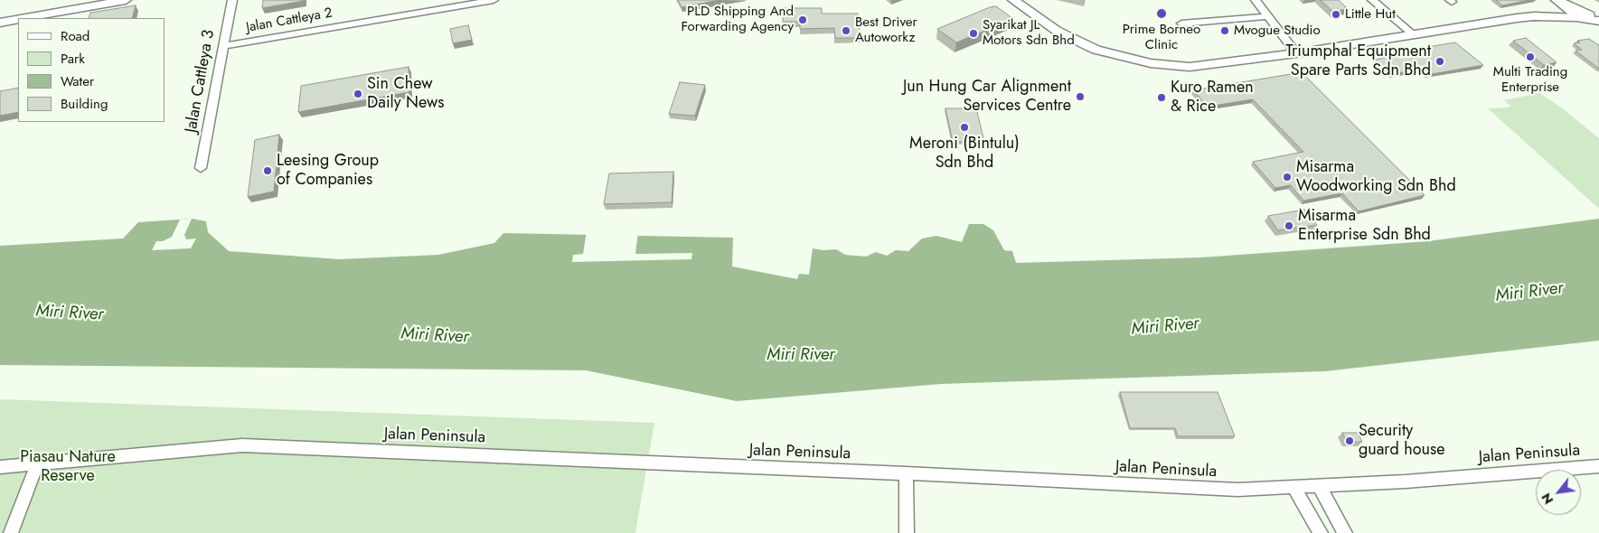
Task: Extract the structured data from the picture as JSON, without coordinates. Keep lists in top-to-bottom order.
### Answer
{
  "streets": {
    "street": ["Jalan Cattleya 2", "Jalan Cattleya 3", "Jalan Peninsula"]
  },
  "crossings": [
    ["Jalan Cattleya 2", "Jalan Cattleya 3"]
  ],
  "water": ["Miri River"],
  "parks": ["Piasau Nature Reserve"],
  "places": [
    "Prime Borneo Clinic",
    "Little Hut",
    "PLD Shipping And Forwarding Agency",
    "Best Driver Autoworkz",
    "Mvogue Studio",
    "Syarikat JL Motors Sdn Bhd",
    "Multi Trading Enterprise",
    "Triumphal Equipment Spare Parts Sdn Bhd",
    "Sin Chew Daily News",
    "Jun Hung Car Alignment Services Centre",
    "Kuro Ramen & Rice",
    "Meroni (Bintulu) Sdn Bhd",
    "Leesing Group of Companies",
    "Misarma Woodworking Sdn Bhd",
    "Misarma Enterprise Sdn Bhd",
    "Security guard house"
  ],
  "legend": [
    "Road",
    "Park",
    "Water",
    "Building"
  ],
  "north": "bottom left"
}
